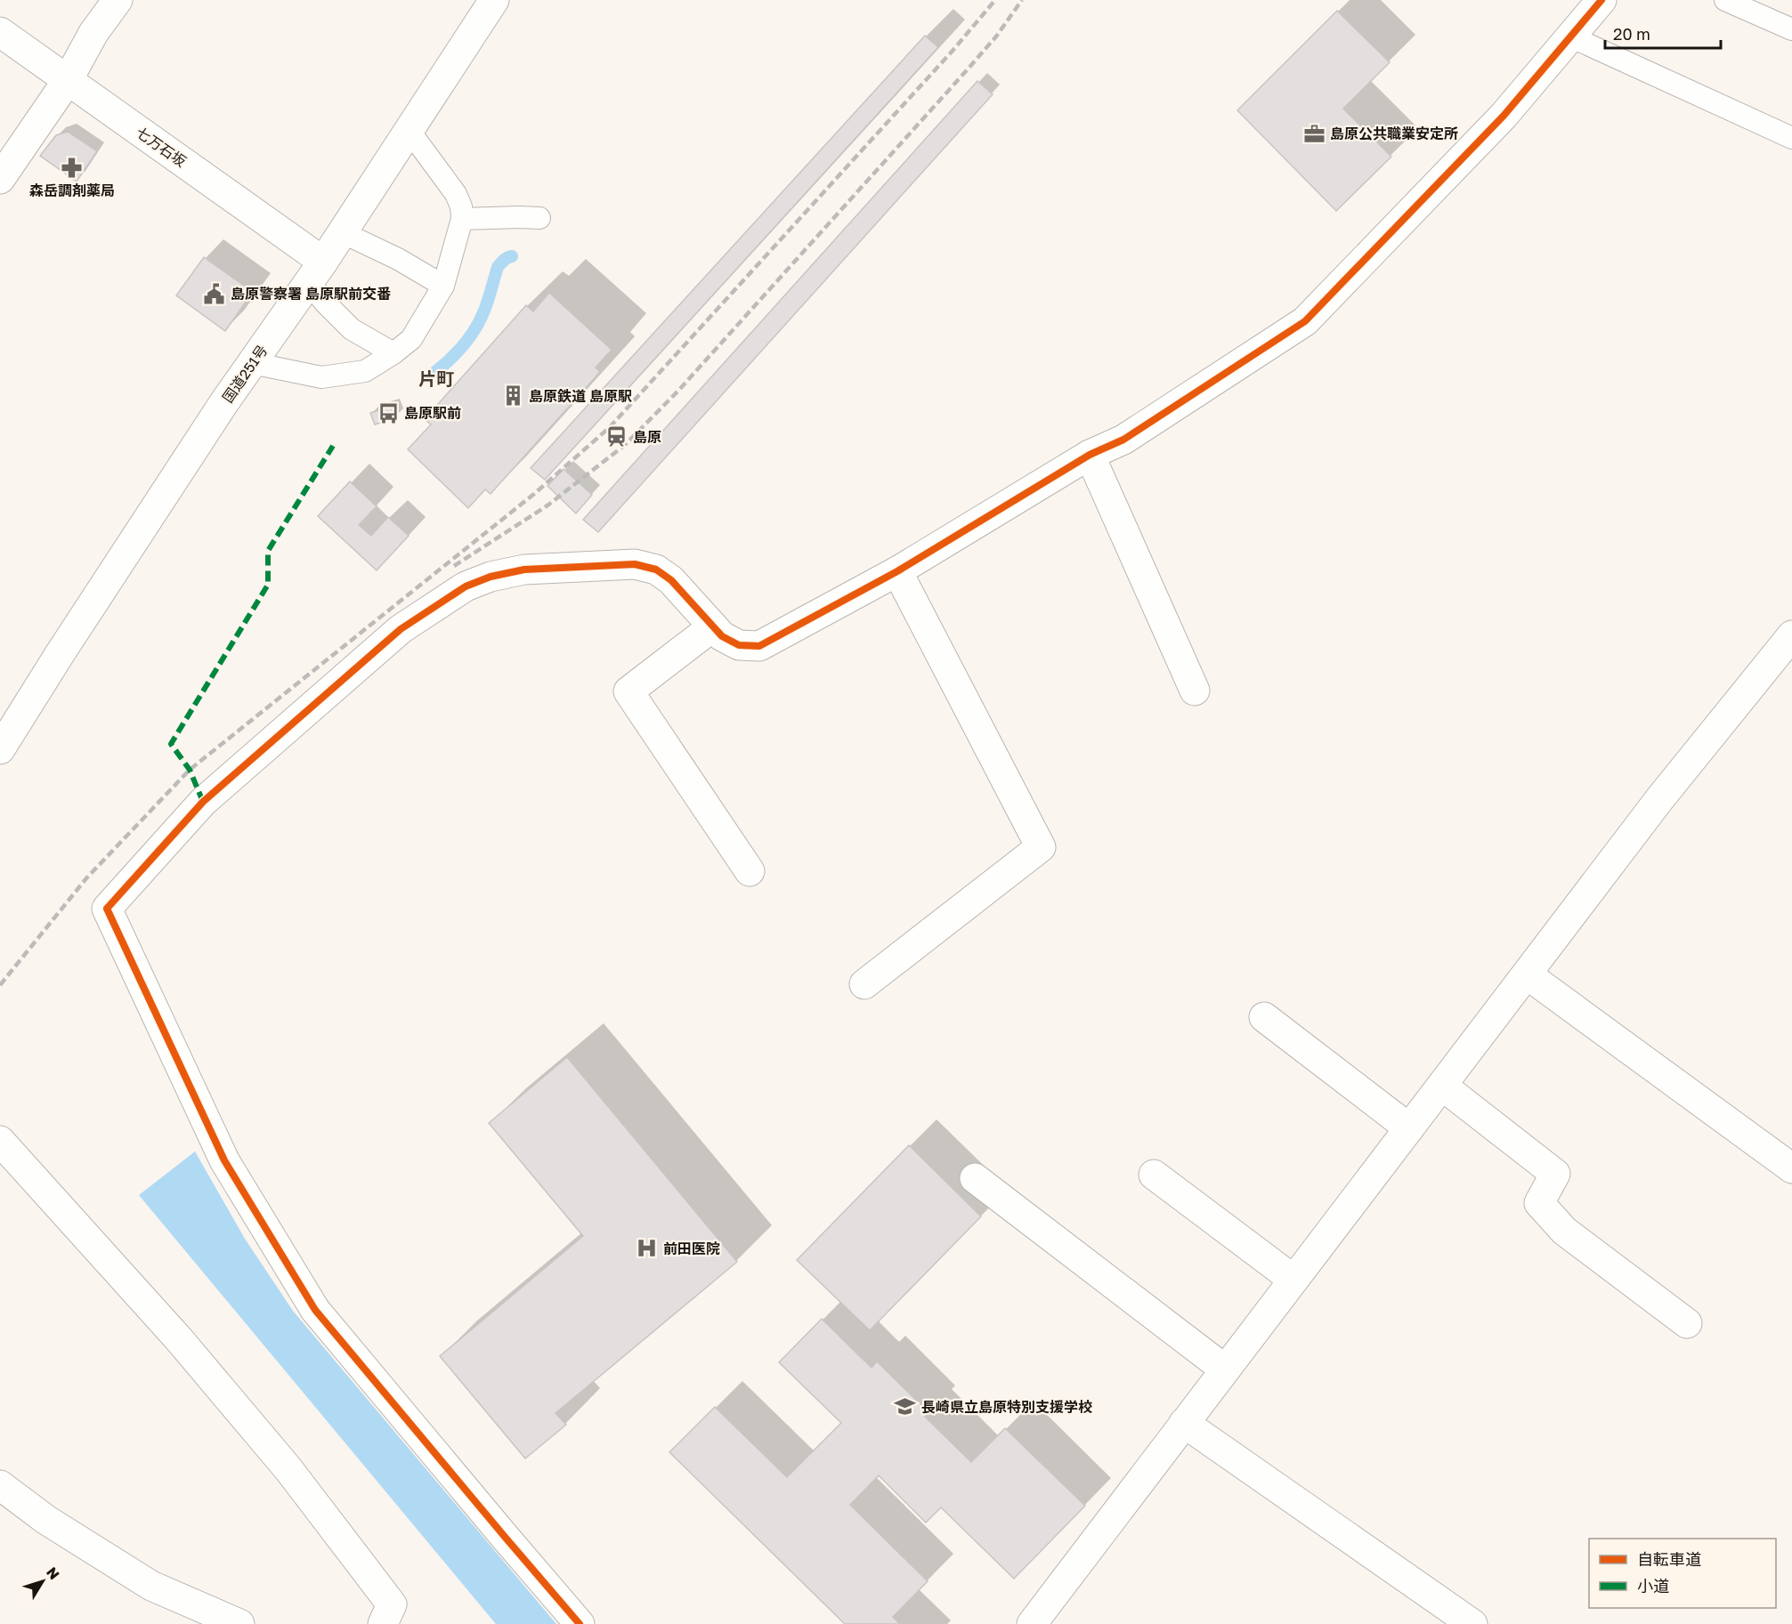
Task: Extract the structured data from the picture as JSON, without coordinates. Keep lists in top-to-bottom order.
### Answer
{
  "streets": {
    "main road": ["七万石坂", "国道251号"]
  },
  "crossings": [
    ["七万石坂", "国道251号"]
  ],
  "districts": ["片町"],
  "places": {
    "office": ["島原公共職業安定所"],
    "pharmacy": ["森岳調剤薬局"],
    "public building": ["島原警察署 島原駅前交番"],
    "building": ["島原鉄道 島原駅"],
    "bus stop": ["島原駅前"],
    "station": ["島原"],
    "hospital": ["前田医院"],
    "school or university": ["長崎県立島原特別支援学校"]
  },
  "legend": ["自転車道", "小道"],
  "scale_bar": "20 m",
  "north": "top right"
}
